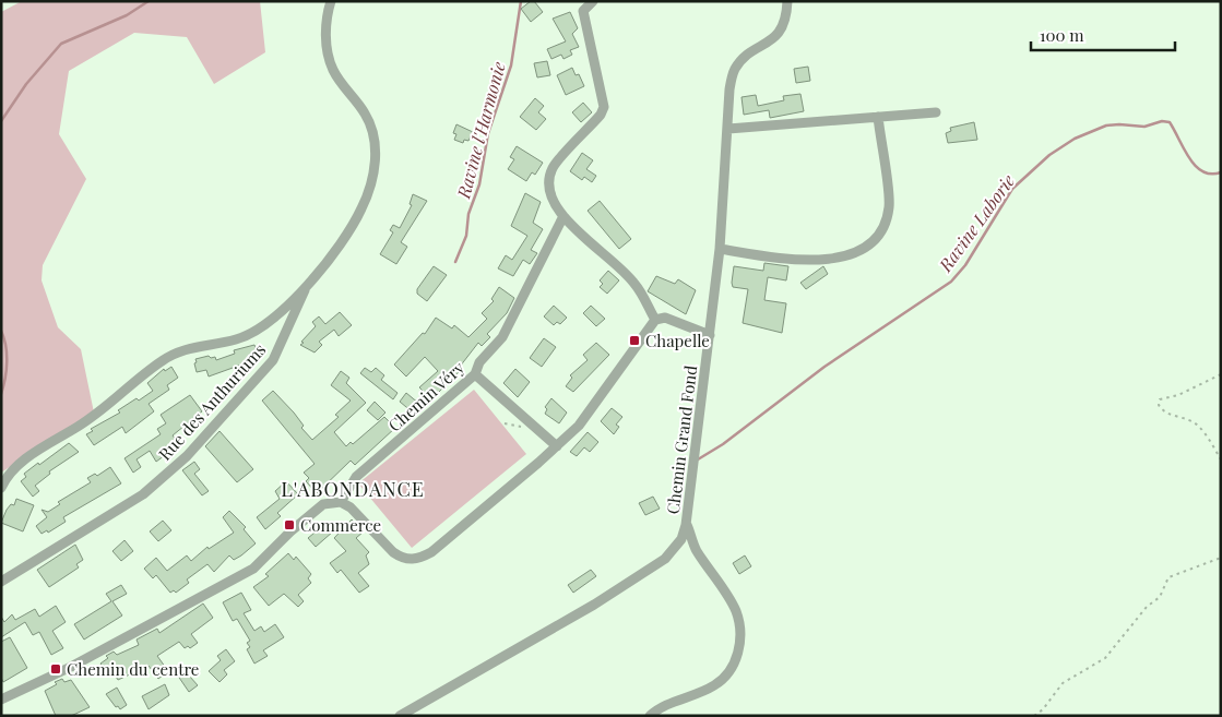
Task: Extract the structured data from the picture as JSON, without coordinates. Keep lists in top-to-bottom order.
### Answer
{
  "streets": {
    "street": ["Chemin Véry", "Rue des Anthuriums", "Chemin Grand Fond"]
  },
  "districts": ["L'ABONDANCE"],
  "water": ["Ravine l'Harmonie", "Ravine Laborie"],
  "places": {
    "transit": ["Chapelle", "Commerce", "Chemin du centre"]
  },
  "scale_bar": "100 m"
}
